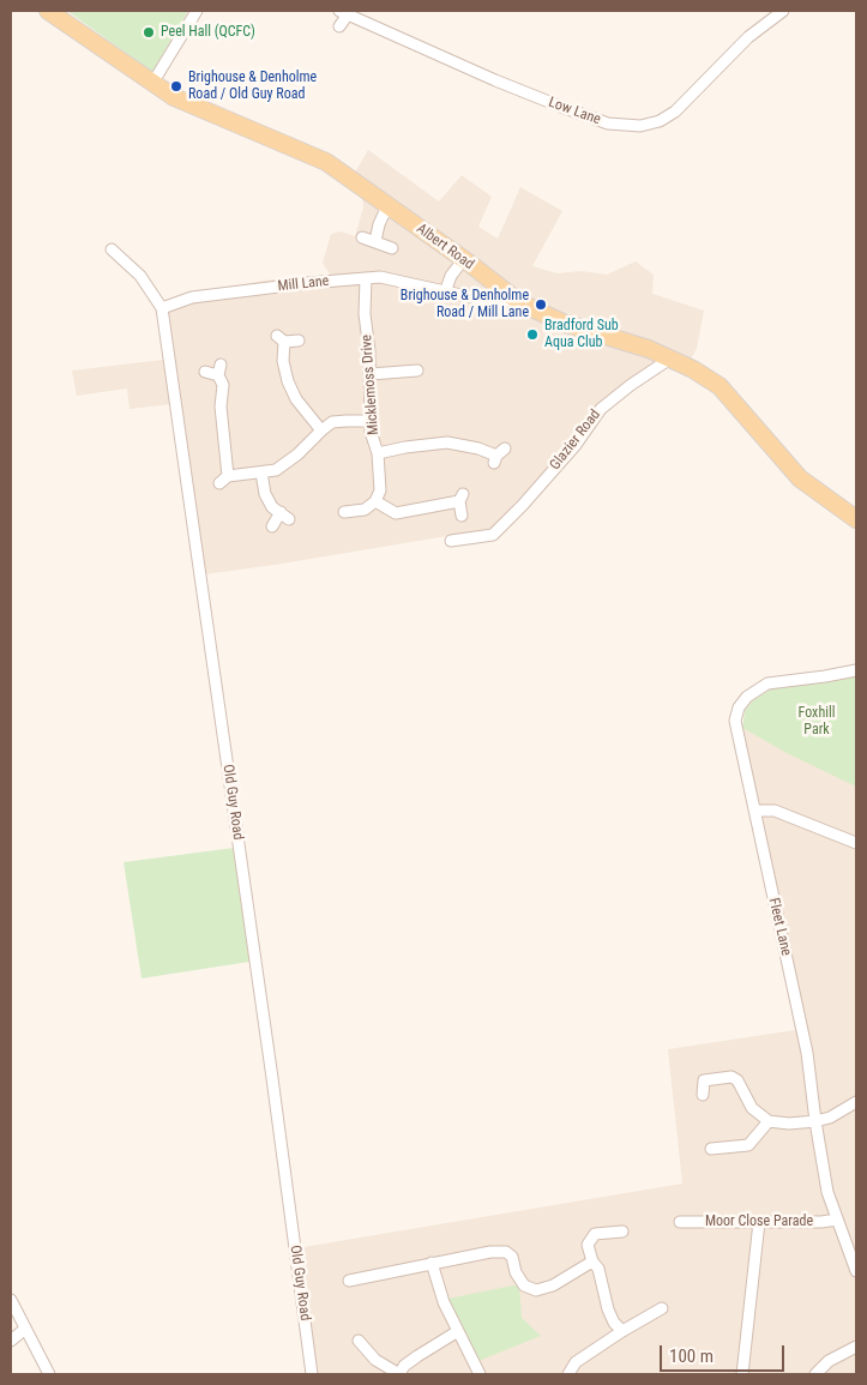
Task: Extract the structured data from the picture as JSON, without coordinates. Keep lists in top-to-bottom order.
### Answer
{
  "streets": {
    "main road": ["Albert Road"],
    "street": [
      "Low Lane",
      "Mill Lane",
      "Micklemoss Drive",
      "Glazier Road",
      "Old Guy Road",
      "Fleet Lane",
      "Moor Close Parade"
    ]
  },
  "crossings": [
    ["Albert Road", "Mill Lane"],
    ["Albert Road", "Glazier Road"],
    ["Mill Lane", "Micklemoss Drive"],
    ["Mill Lane", "Old Guy Road"],
    ["Fleet Lane", "Moor Close Parade"]
  ],
  "parks": ["Foxhill Park"],
  "places": [
    "Peel Hall (QCFC)",
    "Brighouse & Denholme Road / Old Guy Road",
    "Brighouse & Denholme Road / Mill Lane",
    "Bradford Sub Aqua Club"
  ],
  "scale_bar": "100 m"
}
